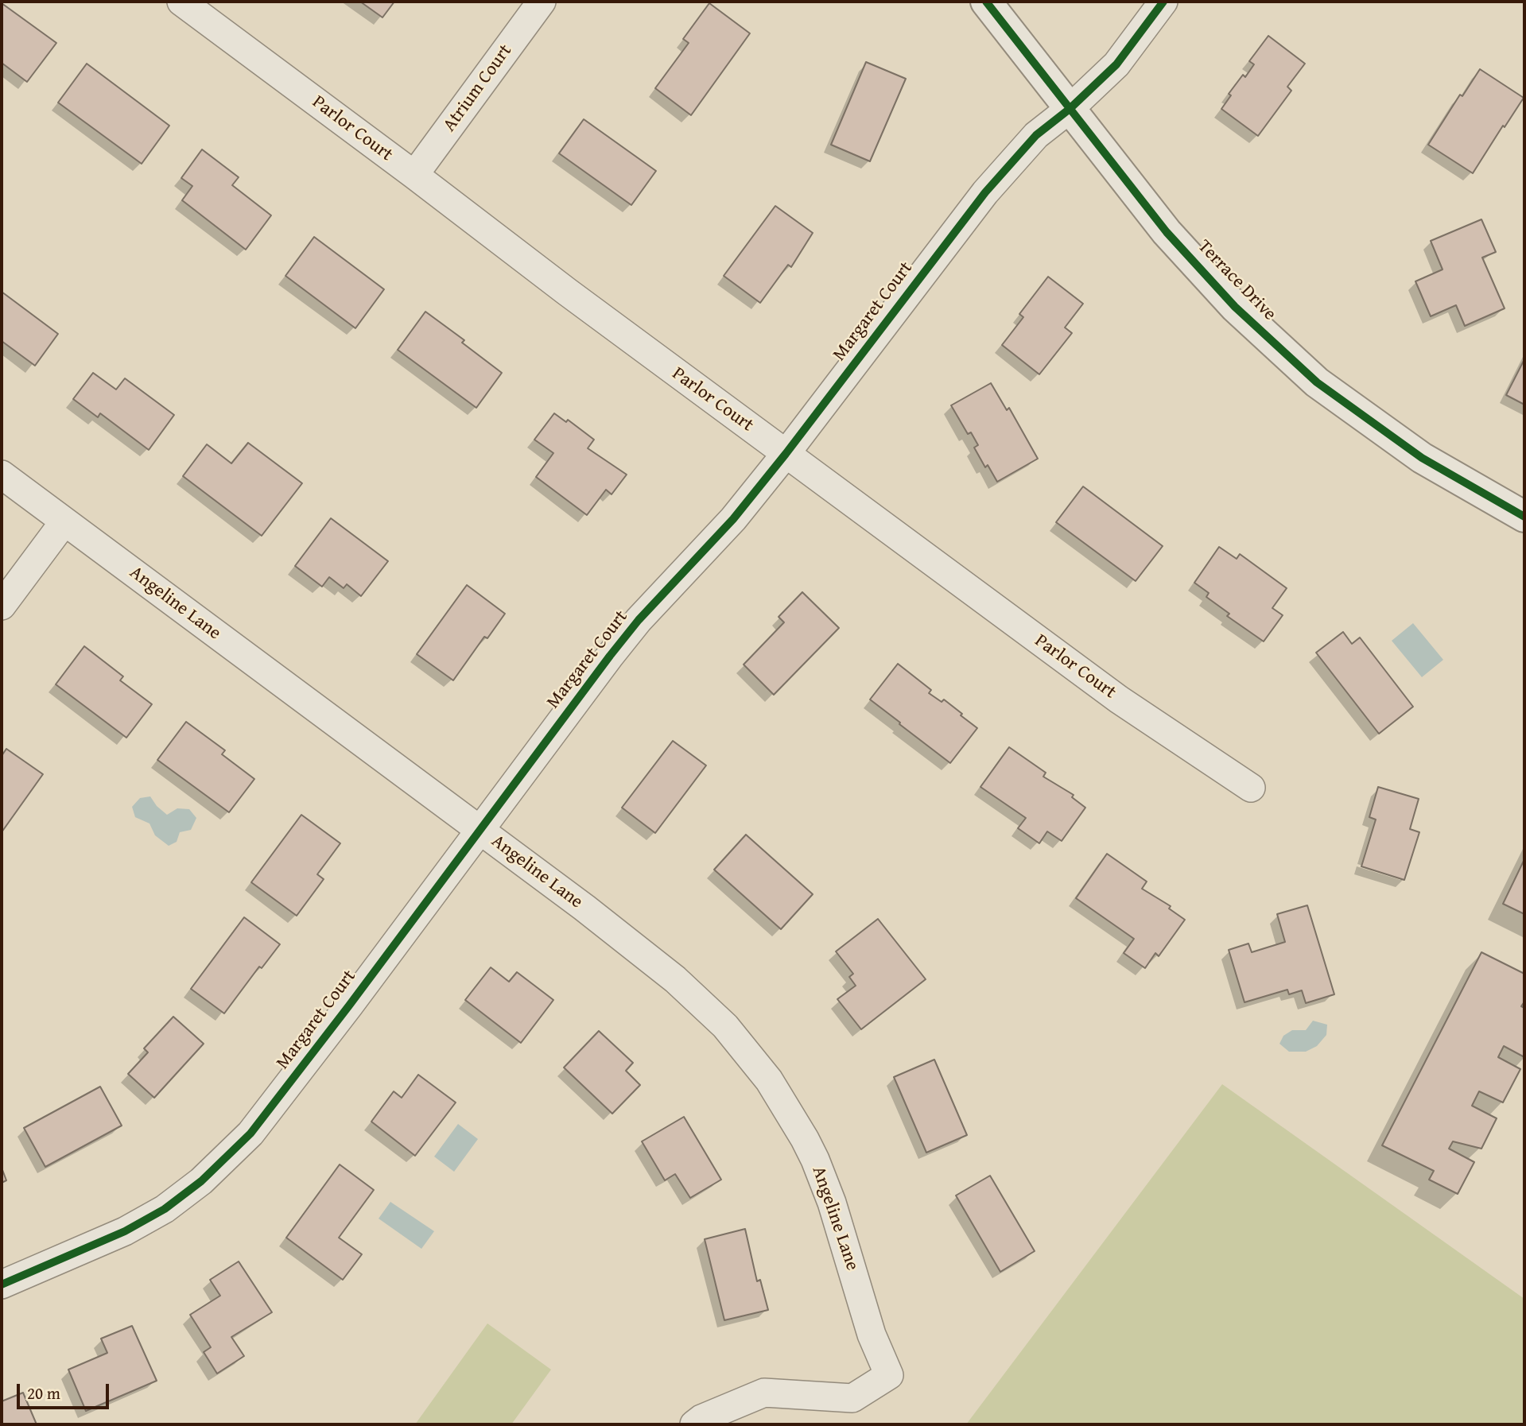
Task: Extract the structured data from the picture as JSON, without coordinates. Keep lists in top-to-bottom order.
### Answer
{
  "streets": {
    "street": [
      "Atrium Court",
      "Parlor Court",
      "Terrace Drive",
      "Margaret Court",
      "Angeline Lane"
    ]
  },
  "crossings": [
    ["Atrium Court", "Parlor Court"],
    ["Parlor Court", "Margaret Court"],
    ["Terrace Drive", "Margaret Court"],
    ["Margaret Court", "Angeline Lane"]
  ],
  "scale_bar": "20 m"
}
